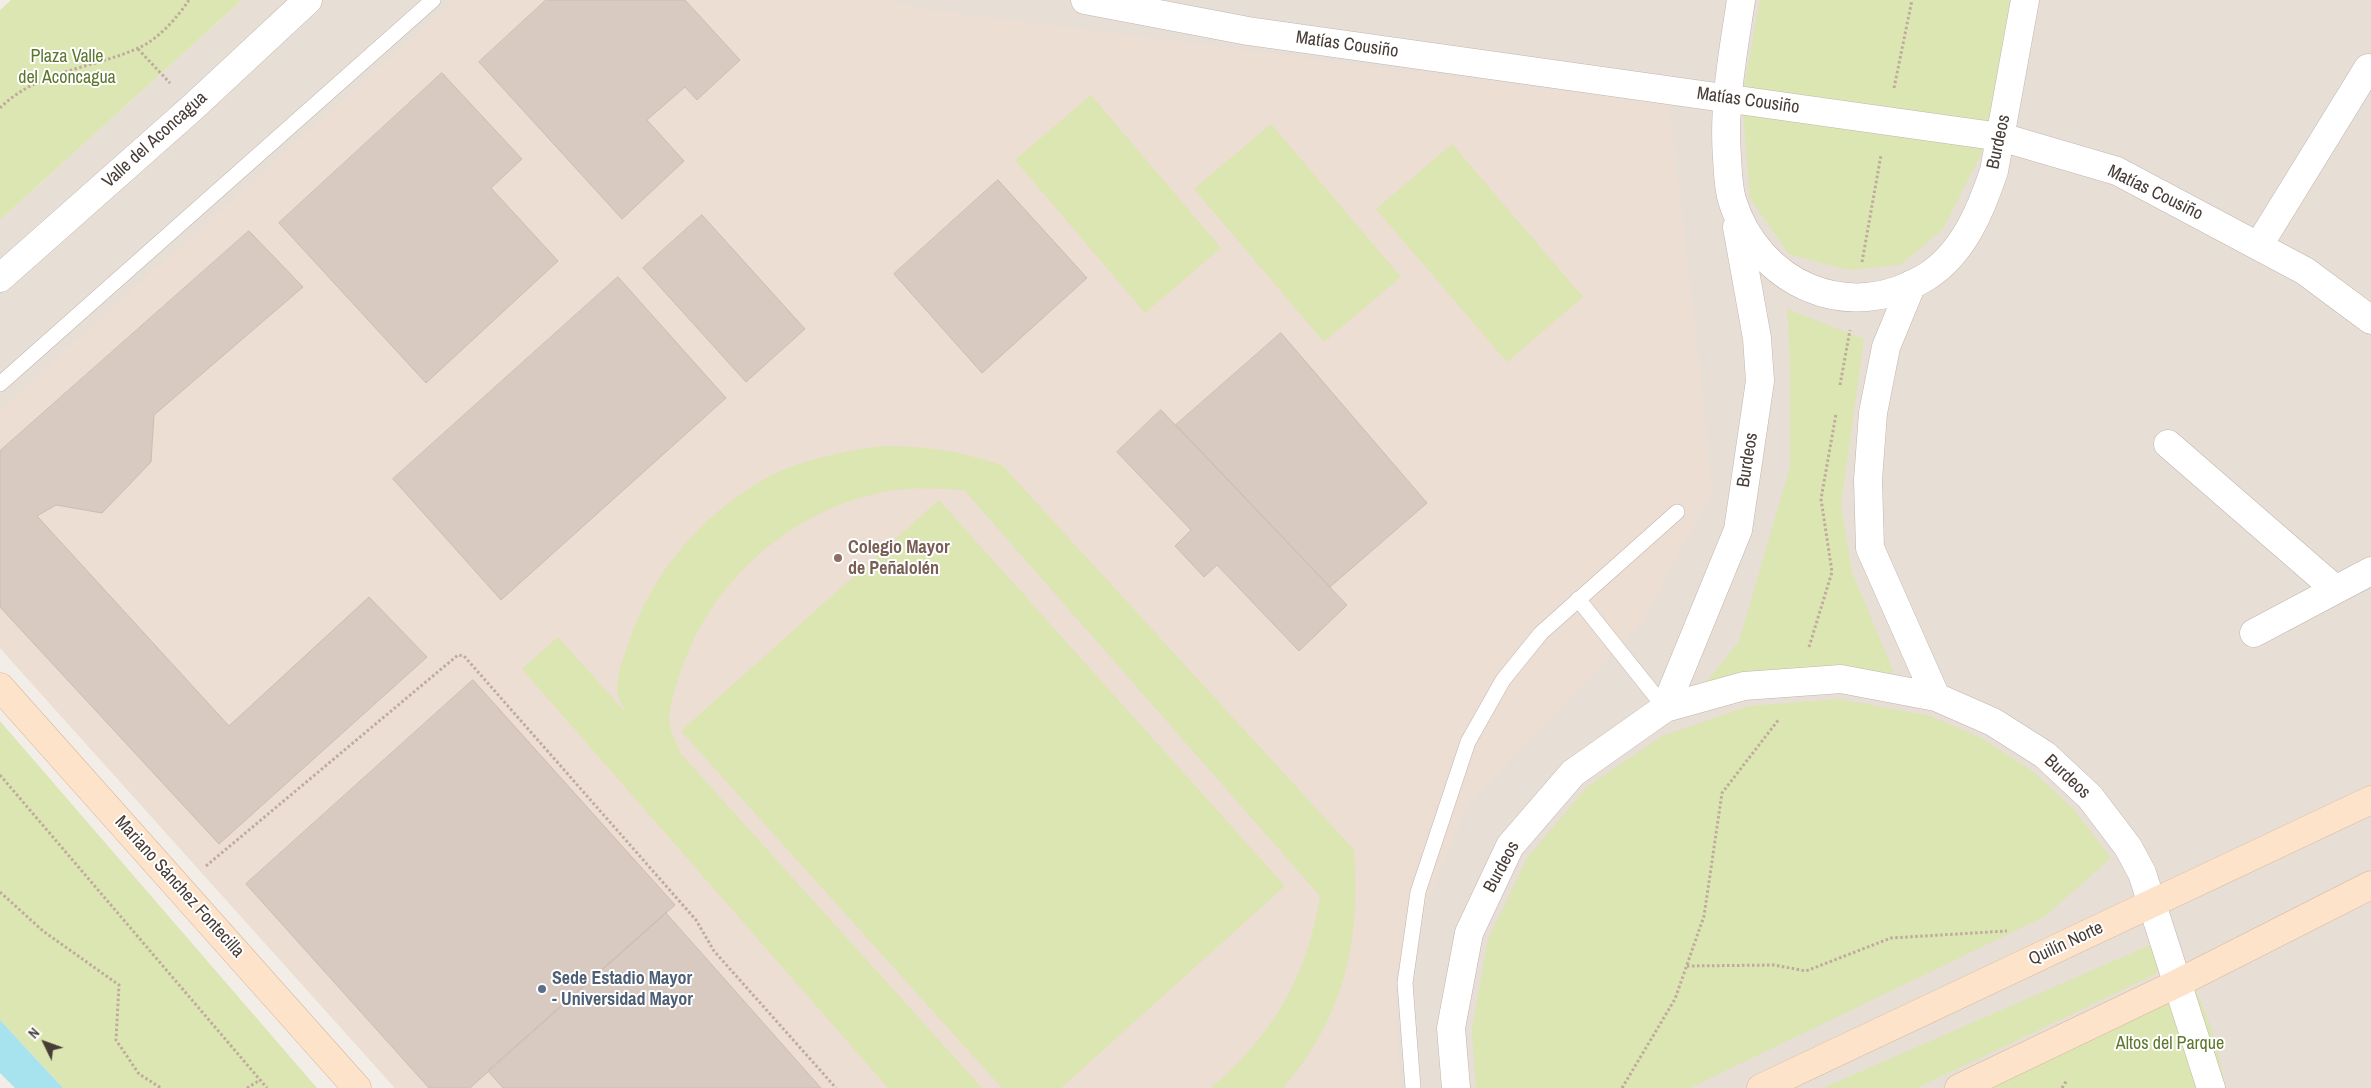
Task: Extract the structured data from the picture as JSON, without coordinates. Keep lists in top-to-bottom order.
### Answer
{
  "streets": {
    "street": [
      "Matías Cousiño",
      "Valle del Aconcagua",
      "Burdeos",
      "Mariano Sánchez Fontecilla",
      "Quilín Norte"
    ]
  },
  "crossings": [
    ["Matías Cousiño", "Burdeos"],
    ["Burdeos", "Quilín Norte"]
  ],
  "parks": ["Plaza Valle del Aconcagua", "Altos del Parque"],
  "places": ["Colegio Mayor de Peñalolén", "Sede Estadio Mayor - Universidad Mayor"],
  "north": "top left"
}
